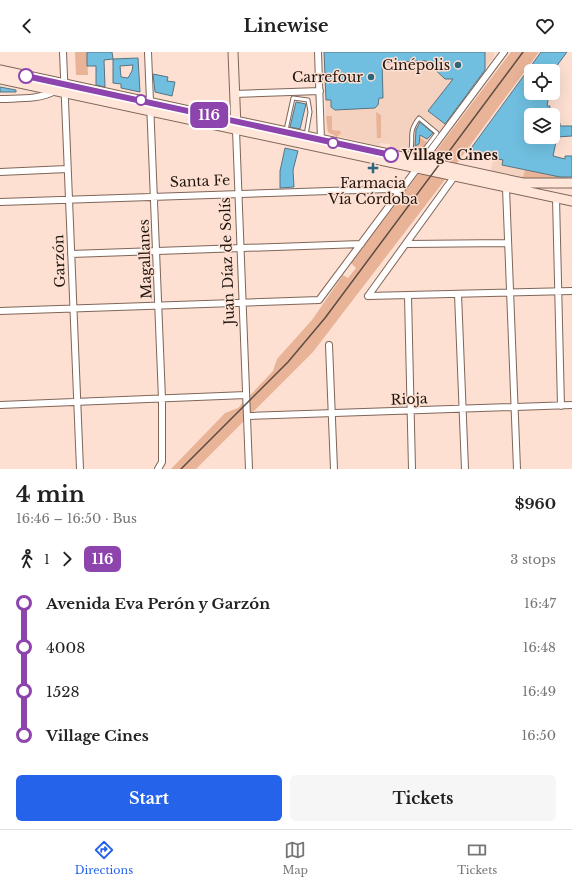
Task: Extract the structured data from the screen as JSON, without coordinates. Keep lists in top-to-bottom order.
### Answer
{
  "streets": {
    "main road": ["Juan Díaz de Solís"],
    "street": [
      "Santa Fe",
      "Magallanes",
      "Garzón",
      "Rioja"
    ]
  },
  "crossings": [
    ["Santa Fe", "Magallanes"],
    ["Santa Fe", "Garzón"],
    ["Santa Fe", "Juan Díaz de Solís"],
    ["Juan Díaz de Solís", "Rioja"]
  ],
  "places": {
    "other": ["Cinépolis", "Carrefour", "Village Cines"],
    "health": ["Farmacia Vía Córdoba"]
  },
  "lines": ["bus line 116"],
  "page": {
    "header": "Linewise",
    "on_map": "116",
    "heading": ["4 min", "16:46 – 16:50 · Bus", "$960"],
    "legs": ["1", "116", "3 stops"],
    "list": [
      {
        "name": "Avenida Eva Perón y Garzón",
        "value": "16:47"
      },
      {
        "name": "4008",
        "value": "16:48"
      },
      {
        "name": "1528",
        "value": "16:49"
      },
      {
        "name": "Village Cines",
        "value": "16:50"
      }
    ],
    "buttons": ["Start", "Tickets"],
    "tabs": ["Directions", "Map", "Tickets"]
  }
}
